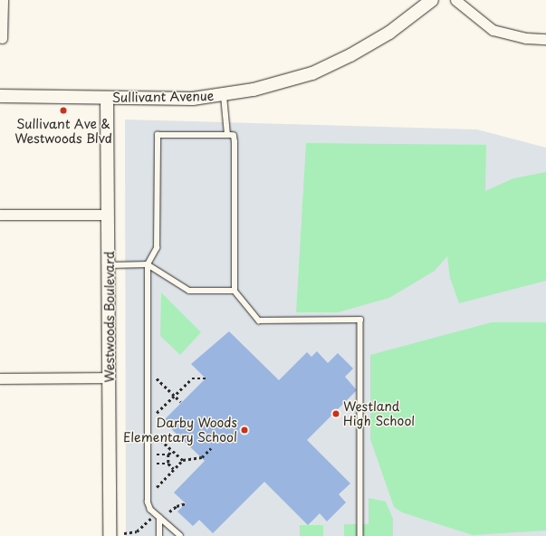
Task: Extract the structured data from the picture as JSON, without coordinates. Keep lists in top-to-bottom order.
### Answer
{
  "streets": {
    "street": ["Sullivant Avenue", "Westwoods Boulevard"]
  },
  "crossings": [
    ["Sullivant Avenue", "Westwoods Boulevard"]
  ],
  "places": ["Sullivant Ave & Westwoods Blvd", "Westland High School", "Darby Woods Elementary School"]
}
